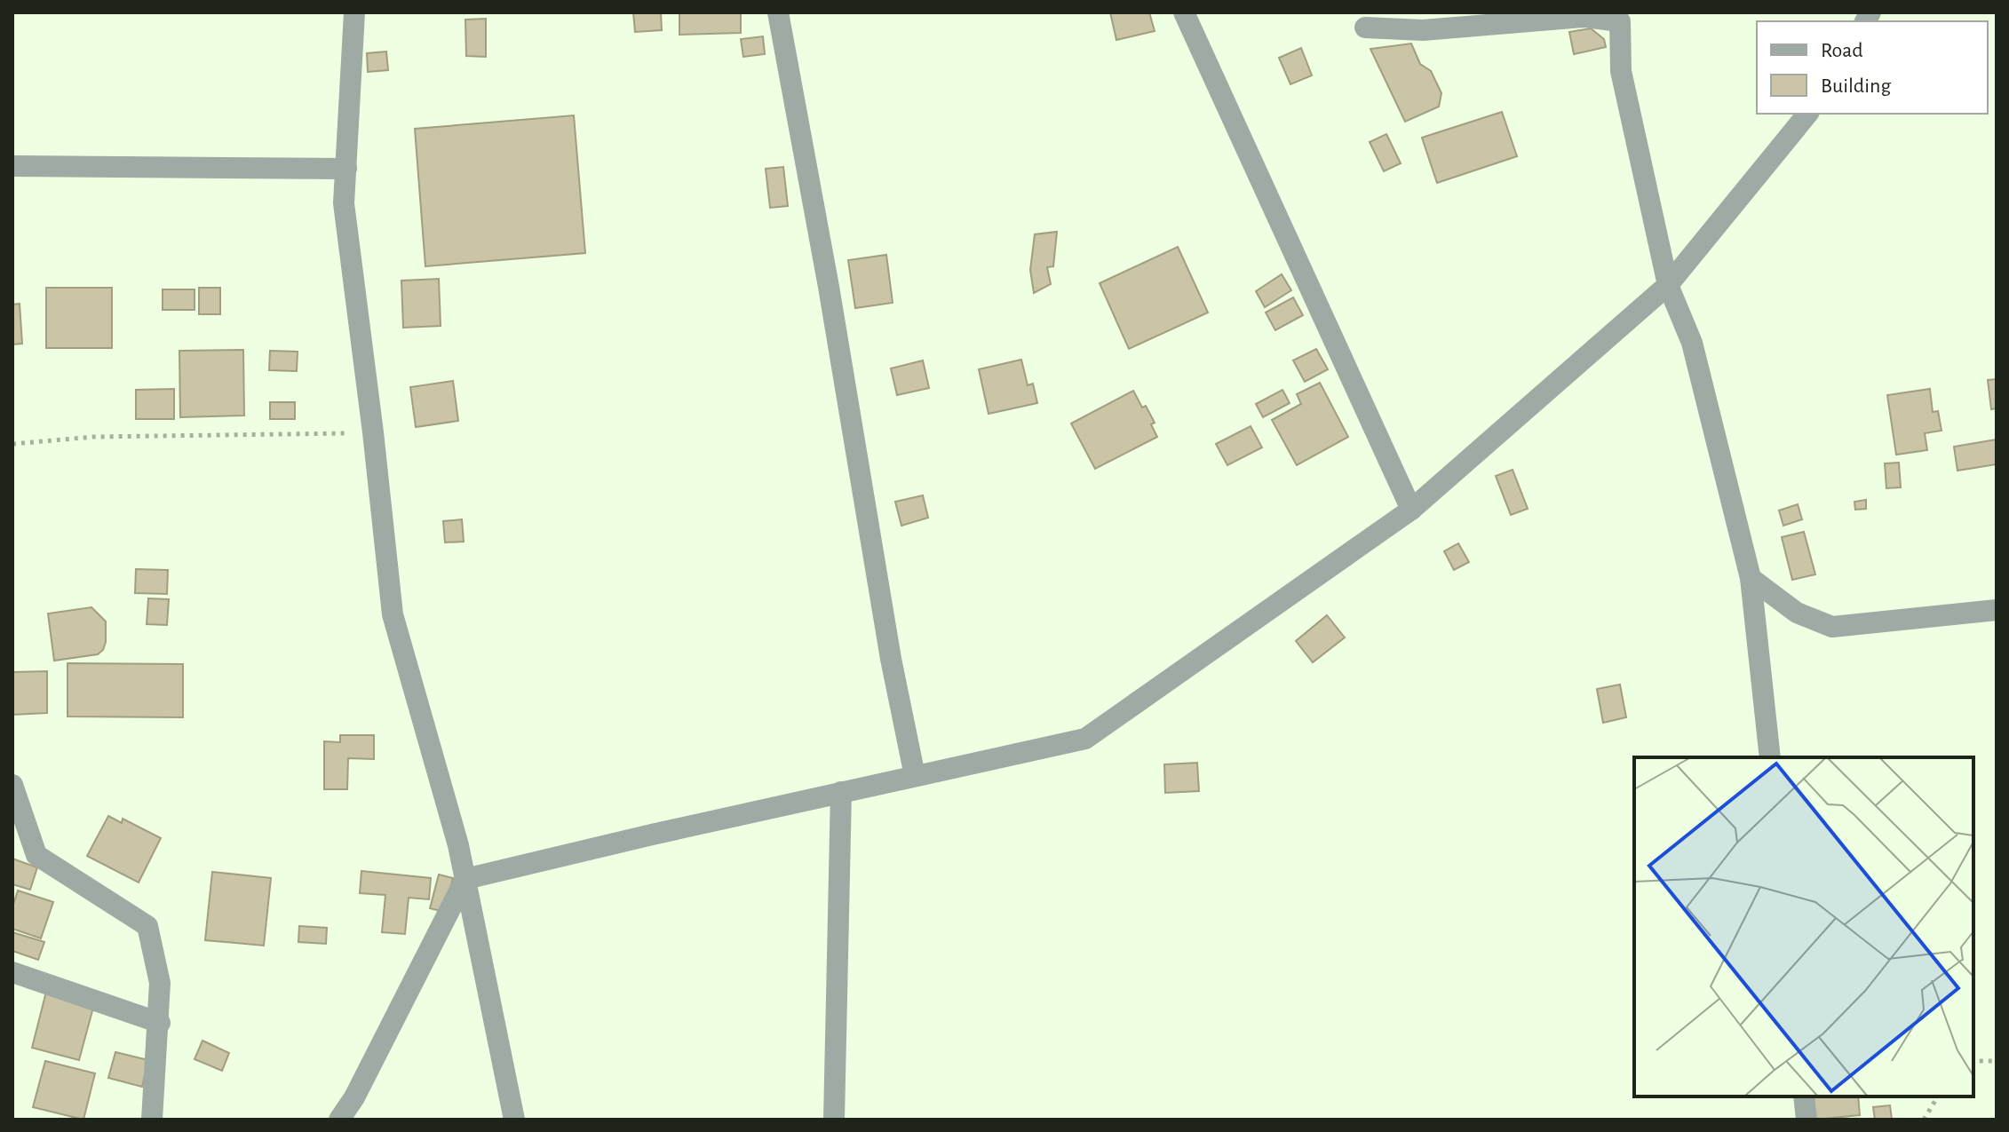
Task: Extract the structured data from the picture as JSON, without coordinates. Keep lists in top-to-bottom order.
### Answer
{
  "legend": ["Road", "Building"]
}
